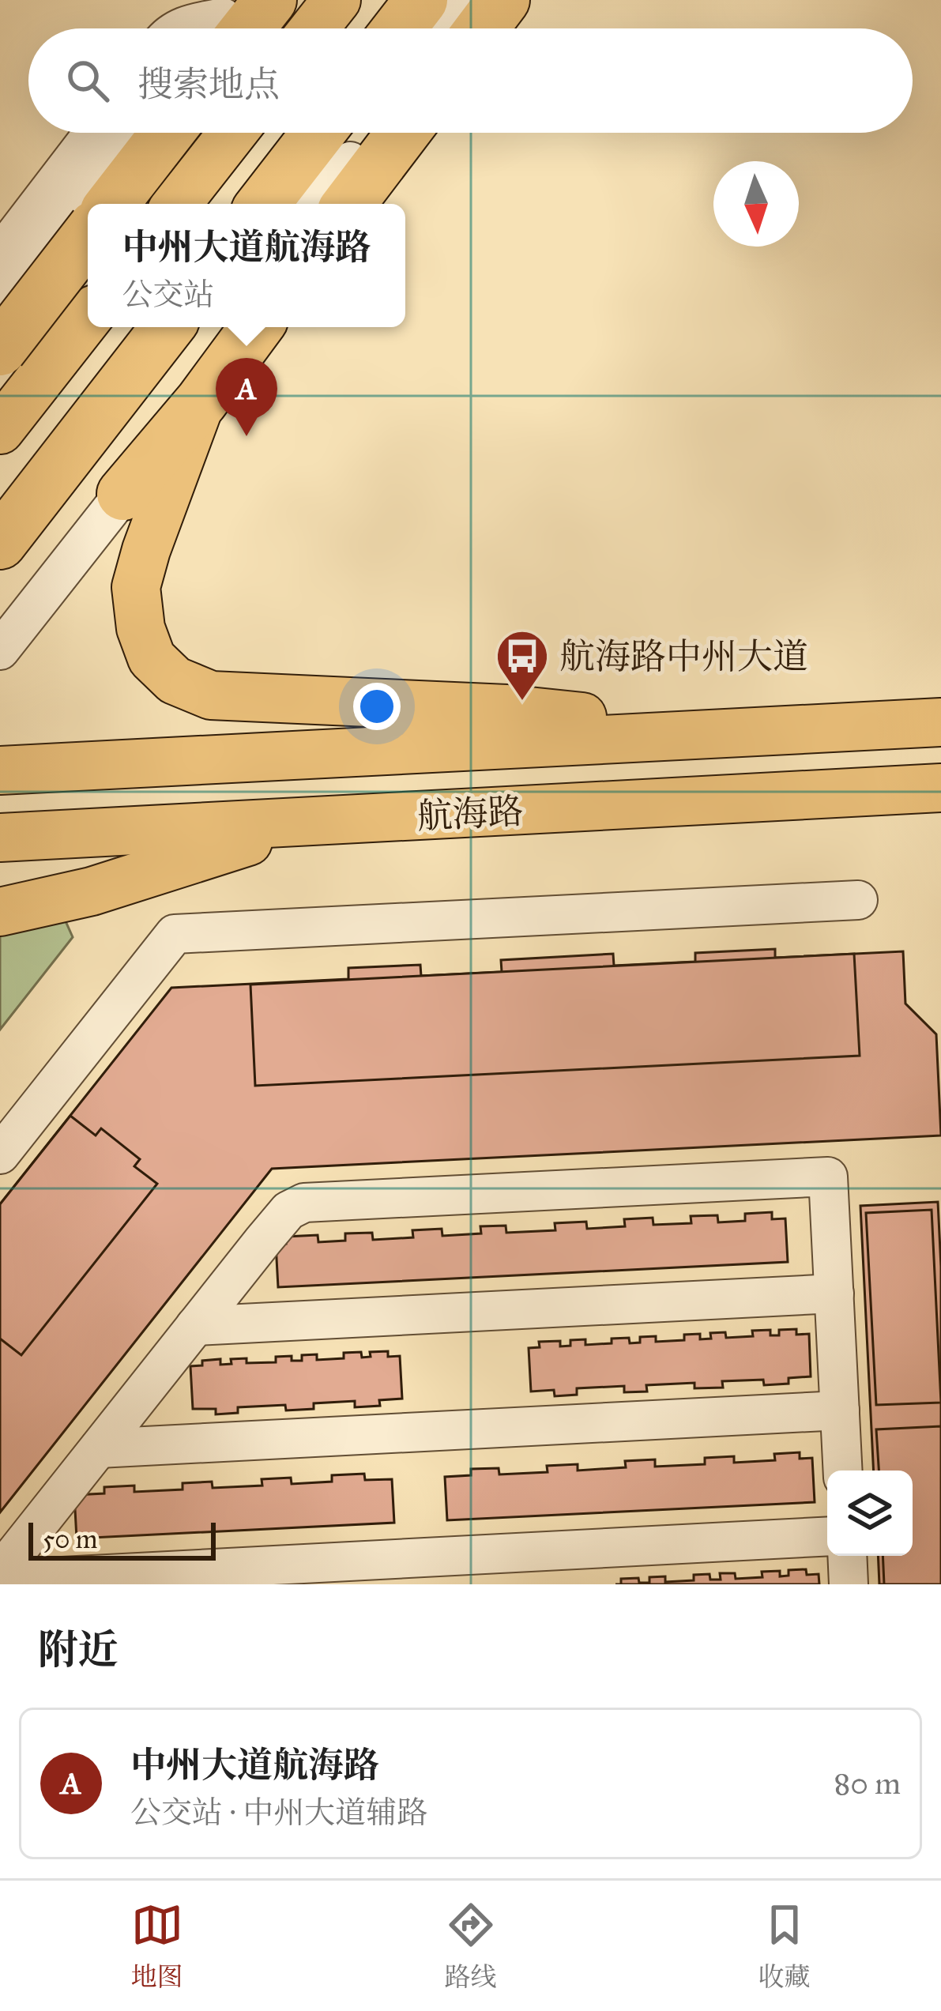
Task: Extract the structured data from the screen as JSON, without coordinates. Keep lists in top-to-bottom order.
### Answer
{
  "streets": {
    "main road": ["航海路"]
  },
  "places": {
    "bus stop": ["航海路中州大道"]
  },
  "scale_bar": "50 m",
  "north": "bottom",
  "page": {
    "search": "搜索地点",
    "popup": ["中州大道航海路", "公交站"],
    "pins": "A",
    "scale": "50 m",
    "heading": "附近",
    "list": [
      {
        "mark": "A",
        "name": "中州大道航海路",
        "note": "公交站 · 中州大道辅路",
        "value": "80 m"
      }
    ],
    "nav": ["地图", "路线", "收藏"]
  }
}
